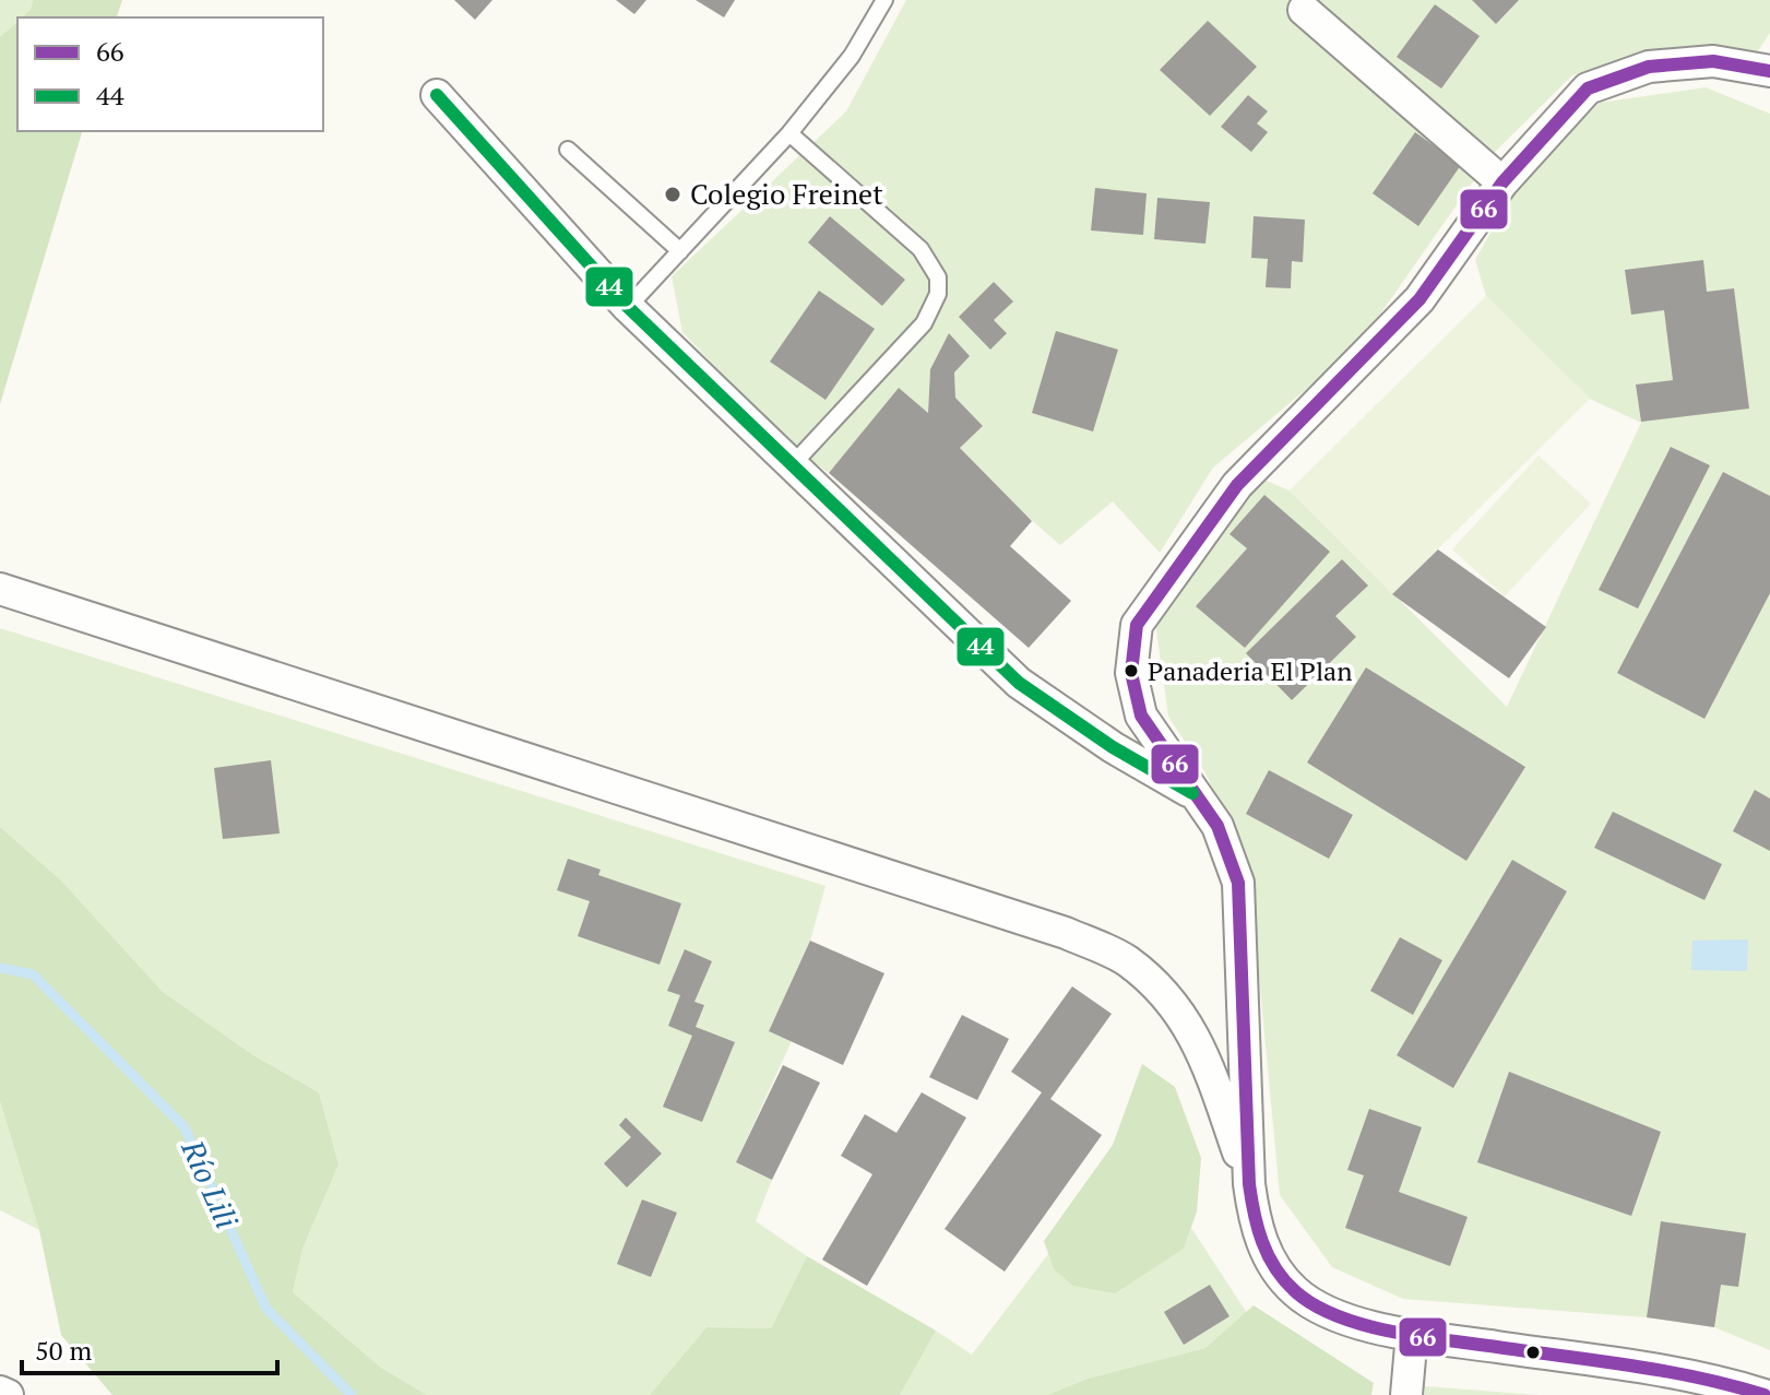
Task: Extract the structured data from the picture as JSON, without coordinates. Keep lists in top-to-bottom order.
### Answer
{
  "water": ["Río Lili"],
  "places": ["Colegio Freinet", "Panaderia El Plan"],
  "lines": ["transit line 66", "transit line 44"],
  "legend": ["66", "44"],
  "scale_bar": "50 m"
}
